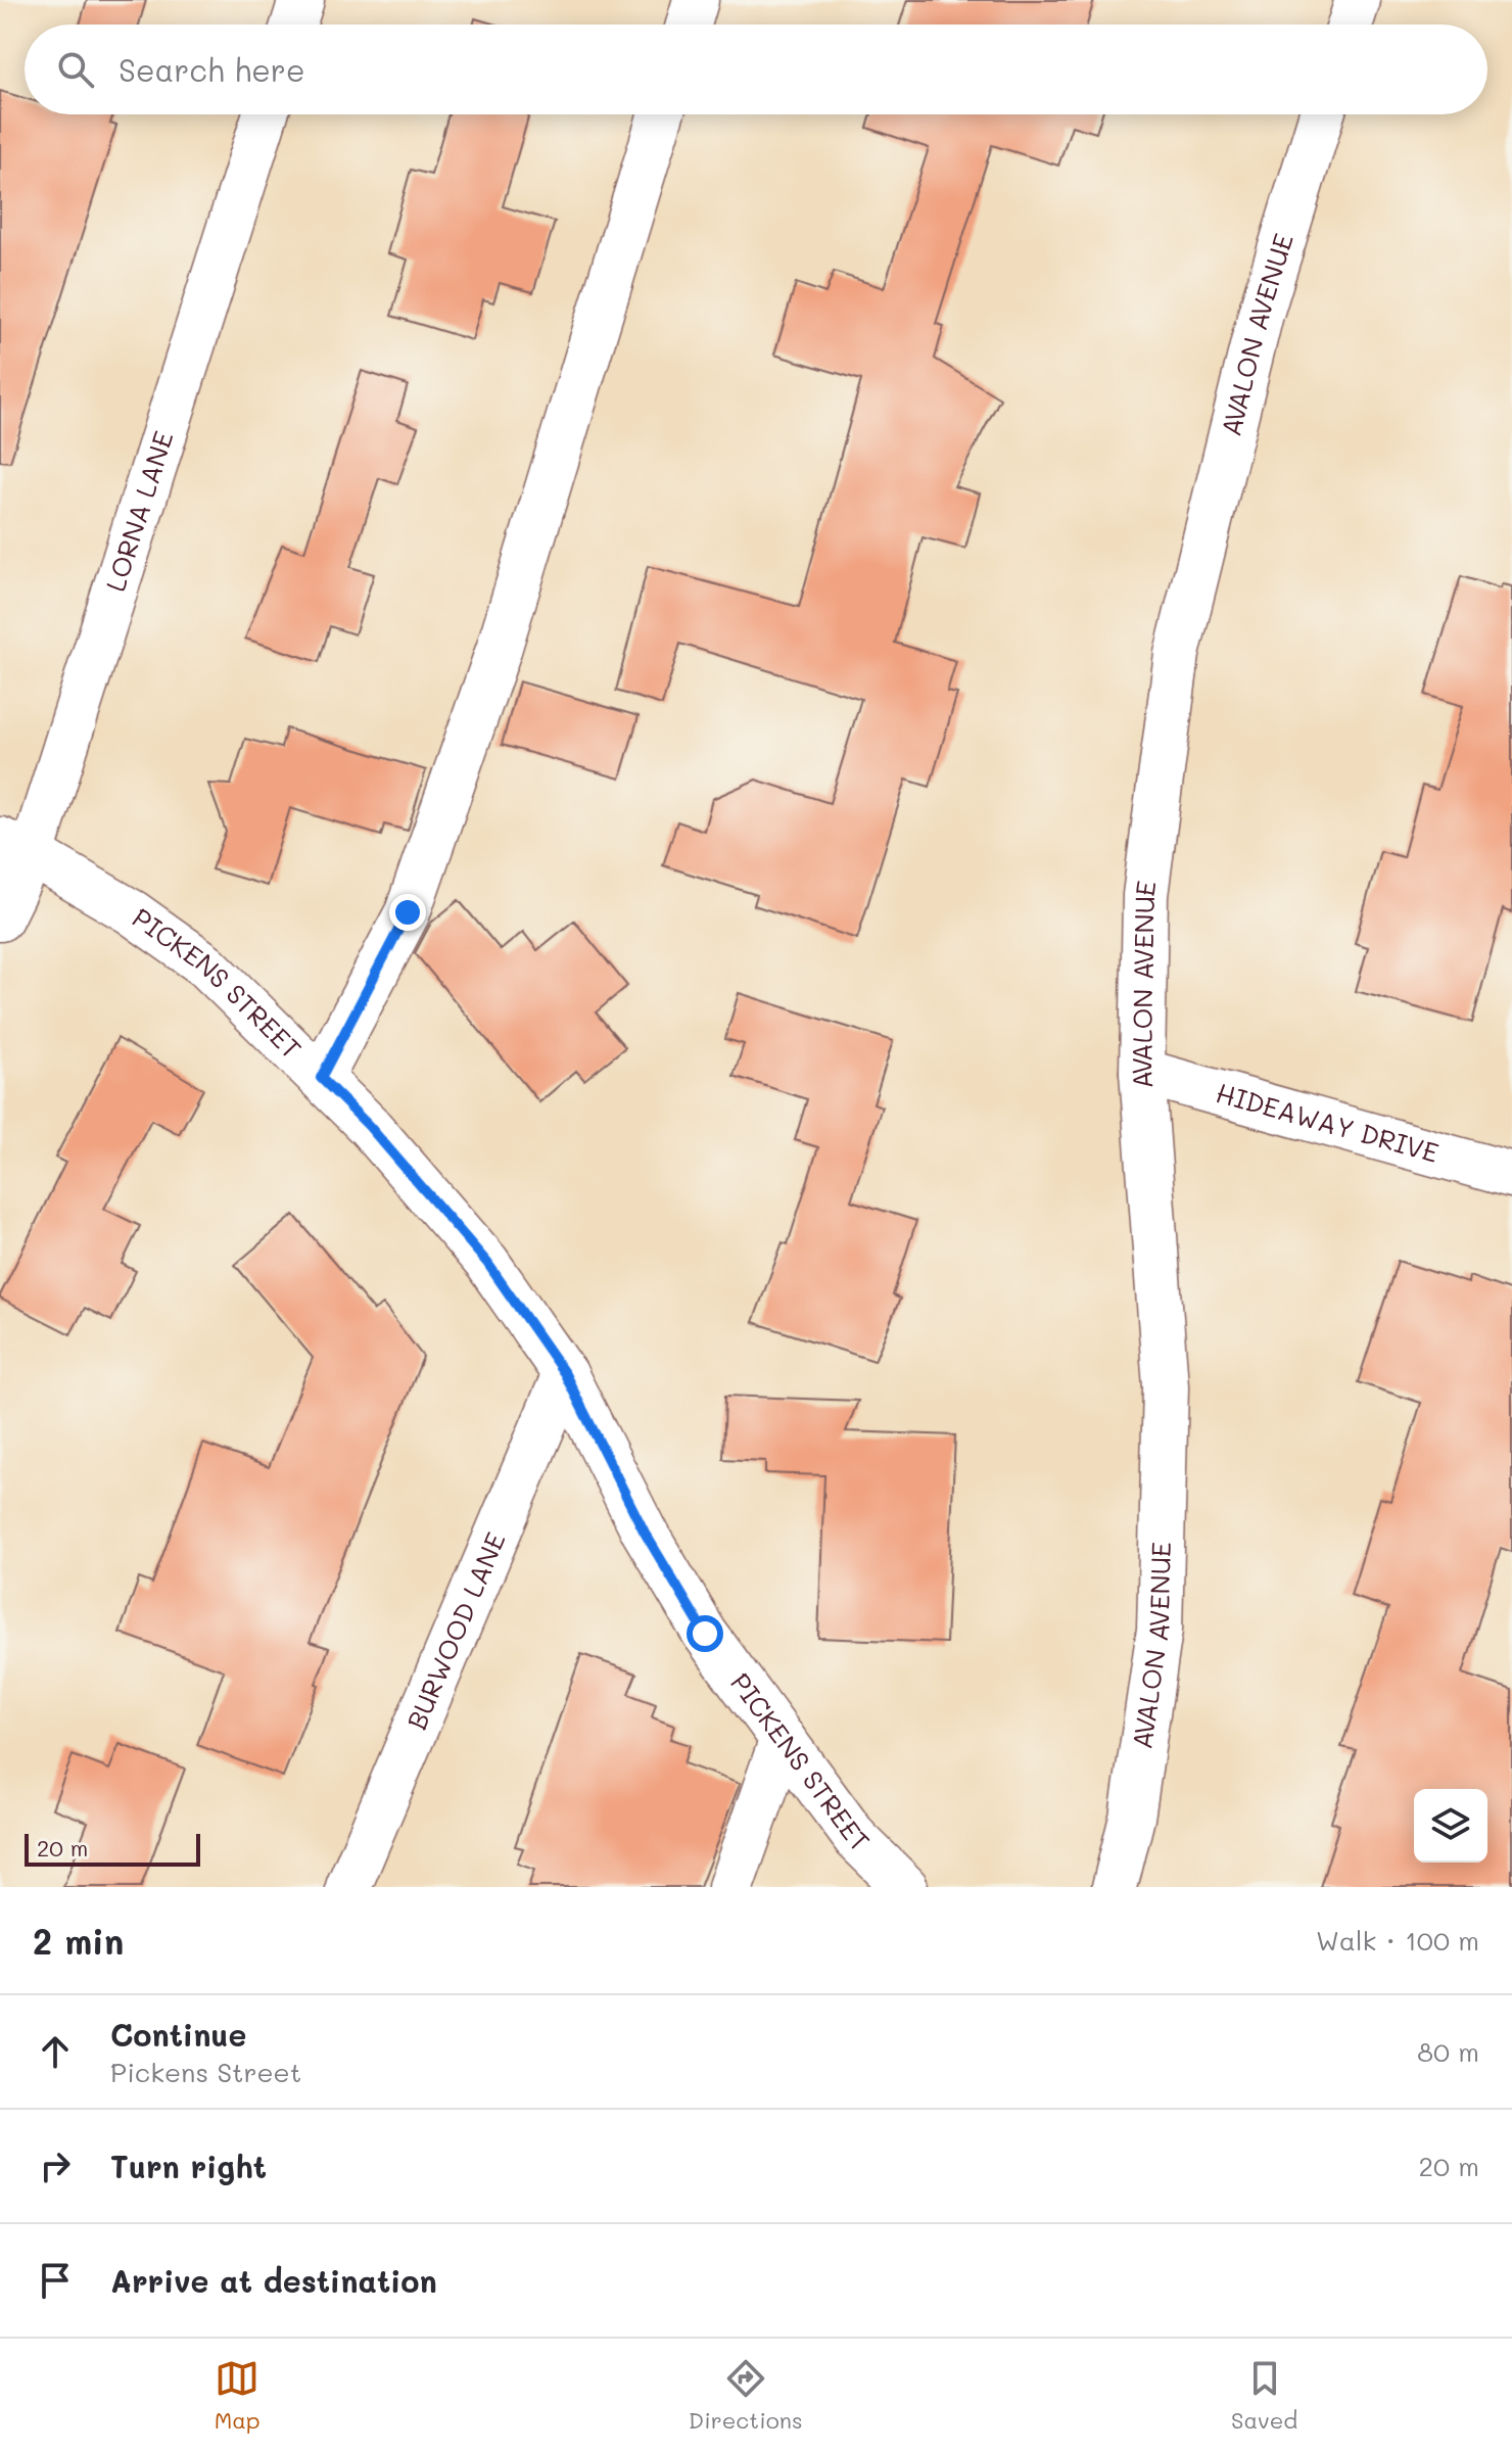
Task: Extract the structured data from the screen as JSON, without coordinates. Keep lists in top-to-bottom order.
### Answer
{
  "streets": {
    "street": [
      "AVALON AVENUE",
      "LORNA LANE",
      "PICKENS STREET",
      "HIDEAWAY DRIVE",
      "BURWOOD LANE"
    ]
  },
  "crossings": [
    ["AVALON AVENUE", "HIDEAWAY DRIVE"],
    ["LORNA LANE", "PICKENS STREET"],
    ["PICKENS STREET", "BURWOOD LANE"]
  ],
  "scale_bar": "20 m",
  "page": {
    "search": "Search here",
    "scale": "20 m",
    "heading": ["2 min", "Walk · 100 m"],
    "list": [
      ["Continue", "Pickens Street", "80 m"],
      ["Turn right", "20 m"],
      "Arrive at destination"
    ],
    "nav": ["Map", "Directions", "Saved"]
  }
}
